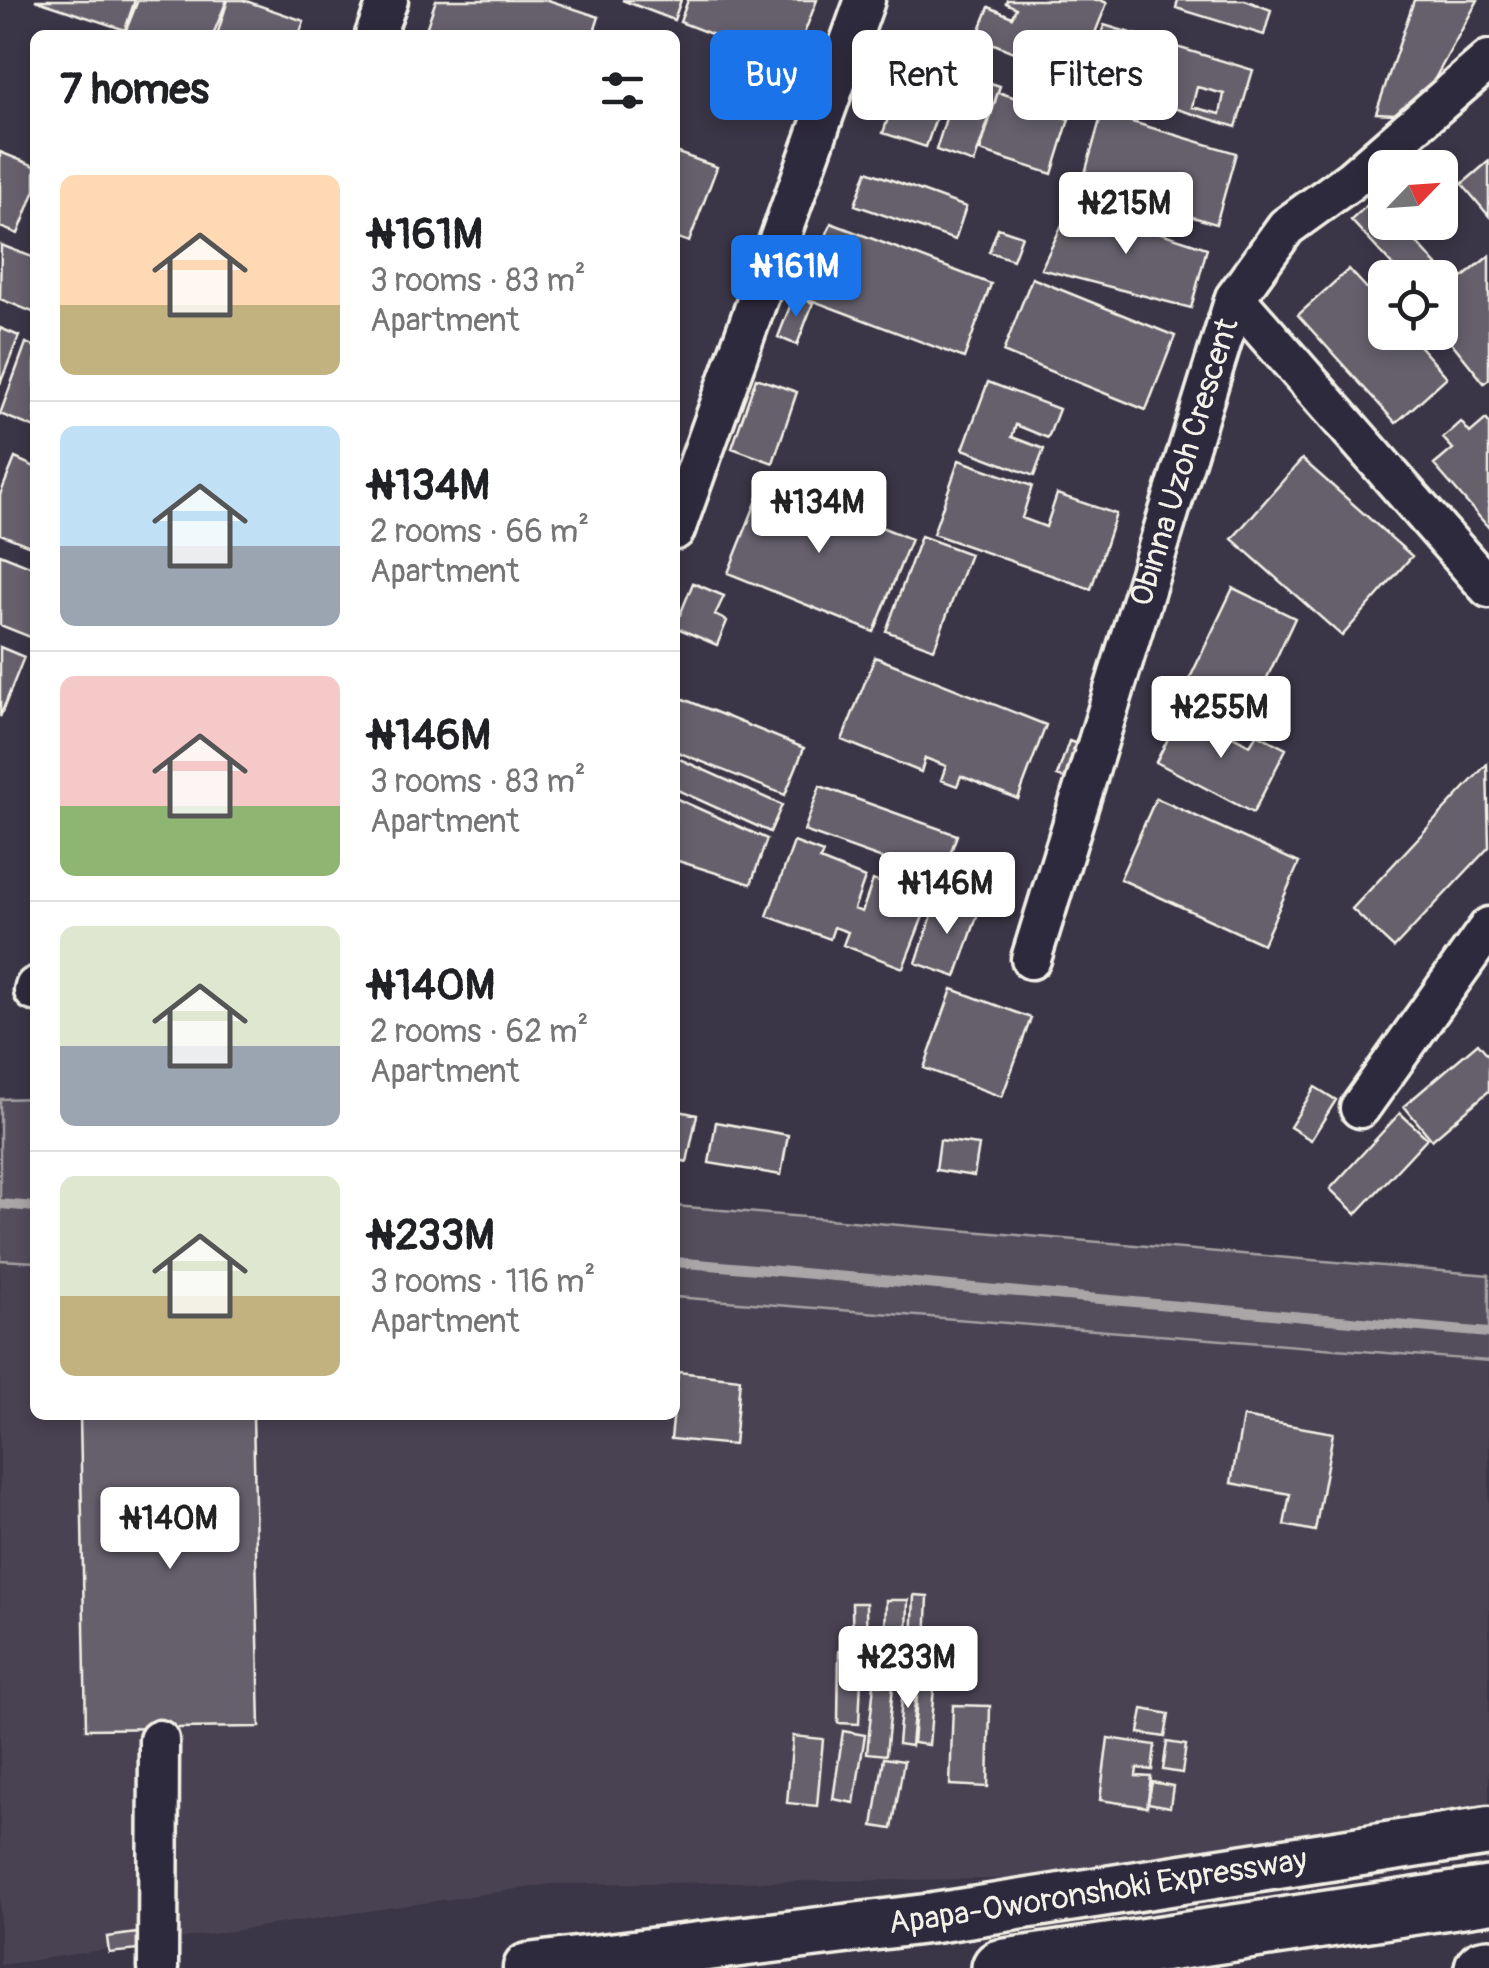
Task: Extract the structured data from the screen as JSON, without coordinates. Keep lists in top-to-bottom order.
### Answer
{
  "streets": {
    "highway": ["Apapa-Oworonshoki Expressway"],
    "street": ["Obinna Uzoh Crescent"]
  },
  "north": "top right",
  "page": {
    "chip": ["Buy", "Rent", "Filters"],
    "heading": "7 homes",
    "list": [
      {
        "name": "₦161M",
        "note": "3 rooms · 83 m² · Apartment"
      },
      {
        "name": "₦134M",
        "note": "2 rooms · 66 m² · Apartment"
      },
      {
        "name": "₦146M",
        "note": "3 rooms · 83 m² · Apartment"
      },
      {
        "name": "₦140M",
        "note": "2 rooms · 62 m² · Apartment"
      },
      {
        "name": "₦233M",
        "note": "3 rooms · 116 m² · Apartment"
      }
    ],
    "price": [
      "₦215M",
      "₦161M",
      "₦134M",
      "₦255M",
      "₦146M",
      "₦140M",
      "₦233M"
    ]
  }
}
